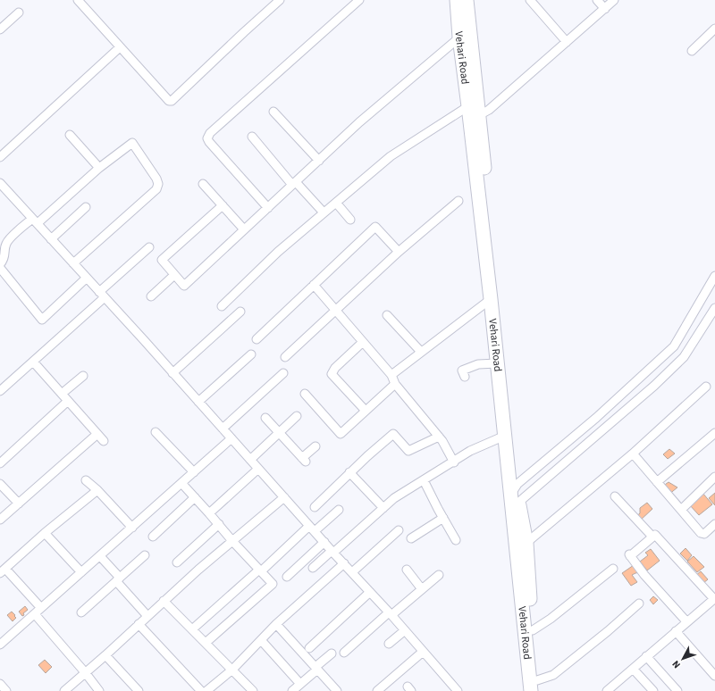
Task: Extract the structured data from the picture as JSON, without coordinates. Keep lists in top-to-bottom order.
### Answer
{
  "streets": {
    "main road": ["Vehari Road"]
  },
  "north": "bottom left"
}
